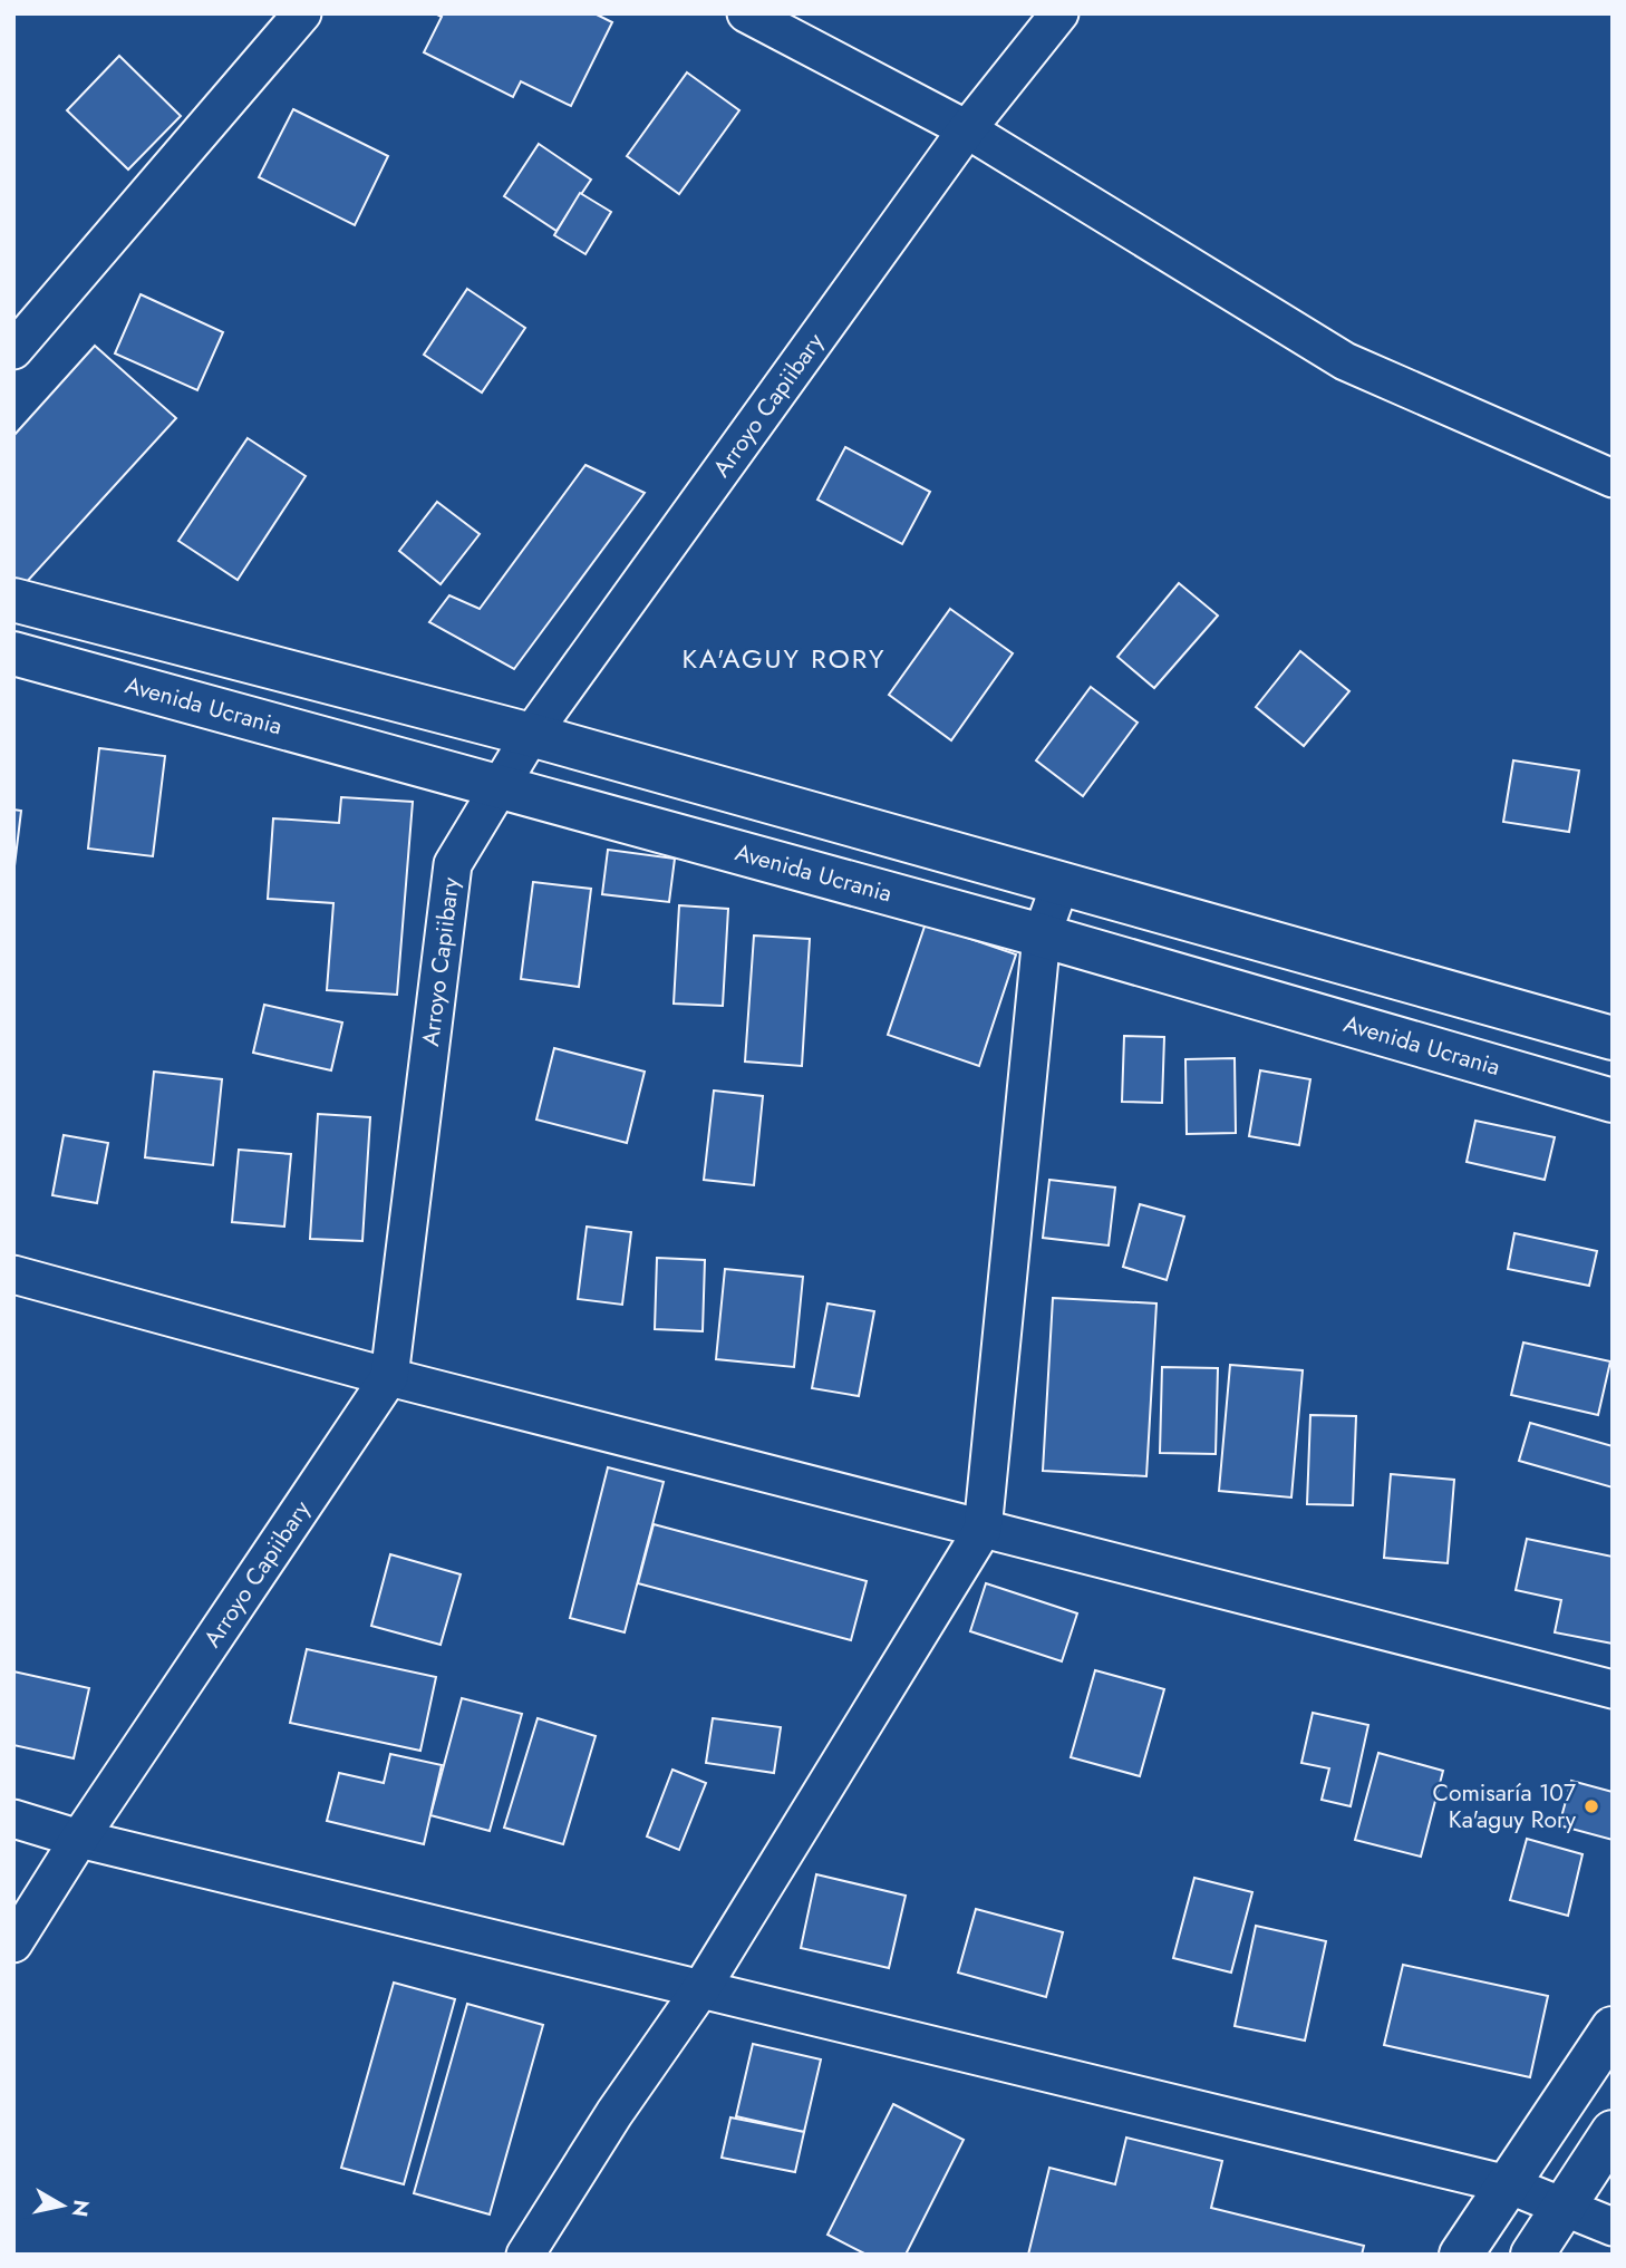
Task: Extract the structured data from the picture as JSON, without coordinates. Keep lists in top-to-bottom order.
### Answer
{
  "streets": {
    "main road": ["Avenida Ucrania"],
    "street": ["Arroyo Capiibary"]
  },
  "crossings": [
    ["Arroyo Capiibary", "Avenida Ucrania"]
  ],
  "districts": ["KA'AGUY RORY"],
  "places": ["Comisaría 107 Ka'aguy Rory"],
  "north": "right"
}
